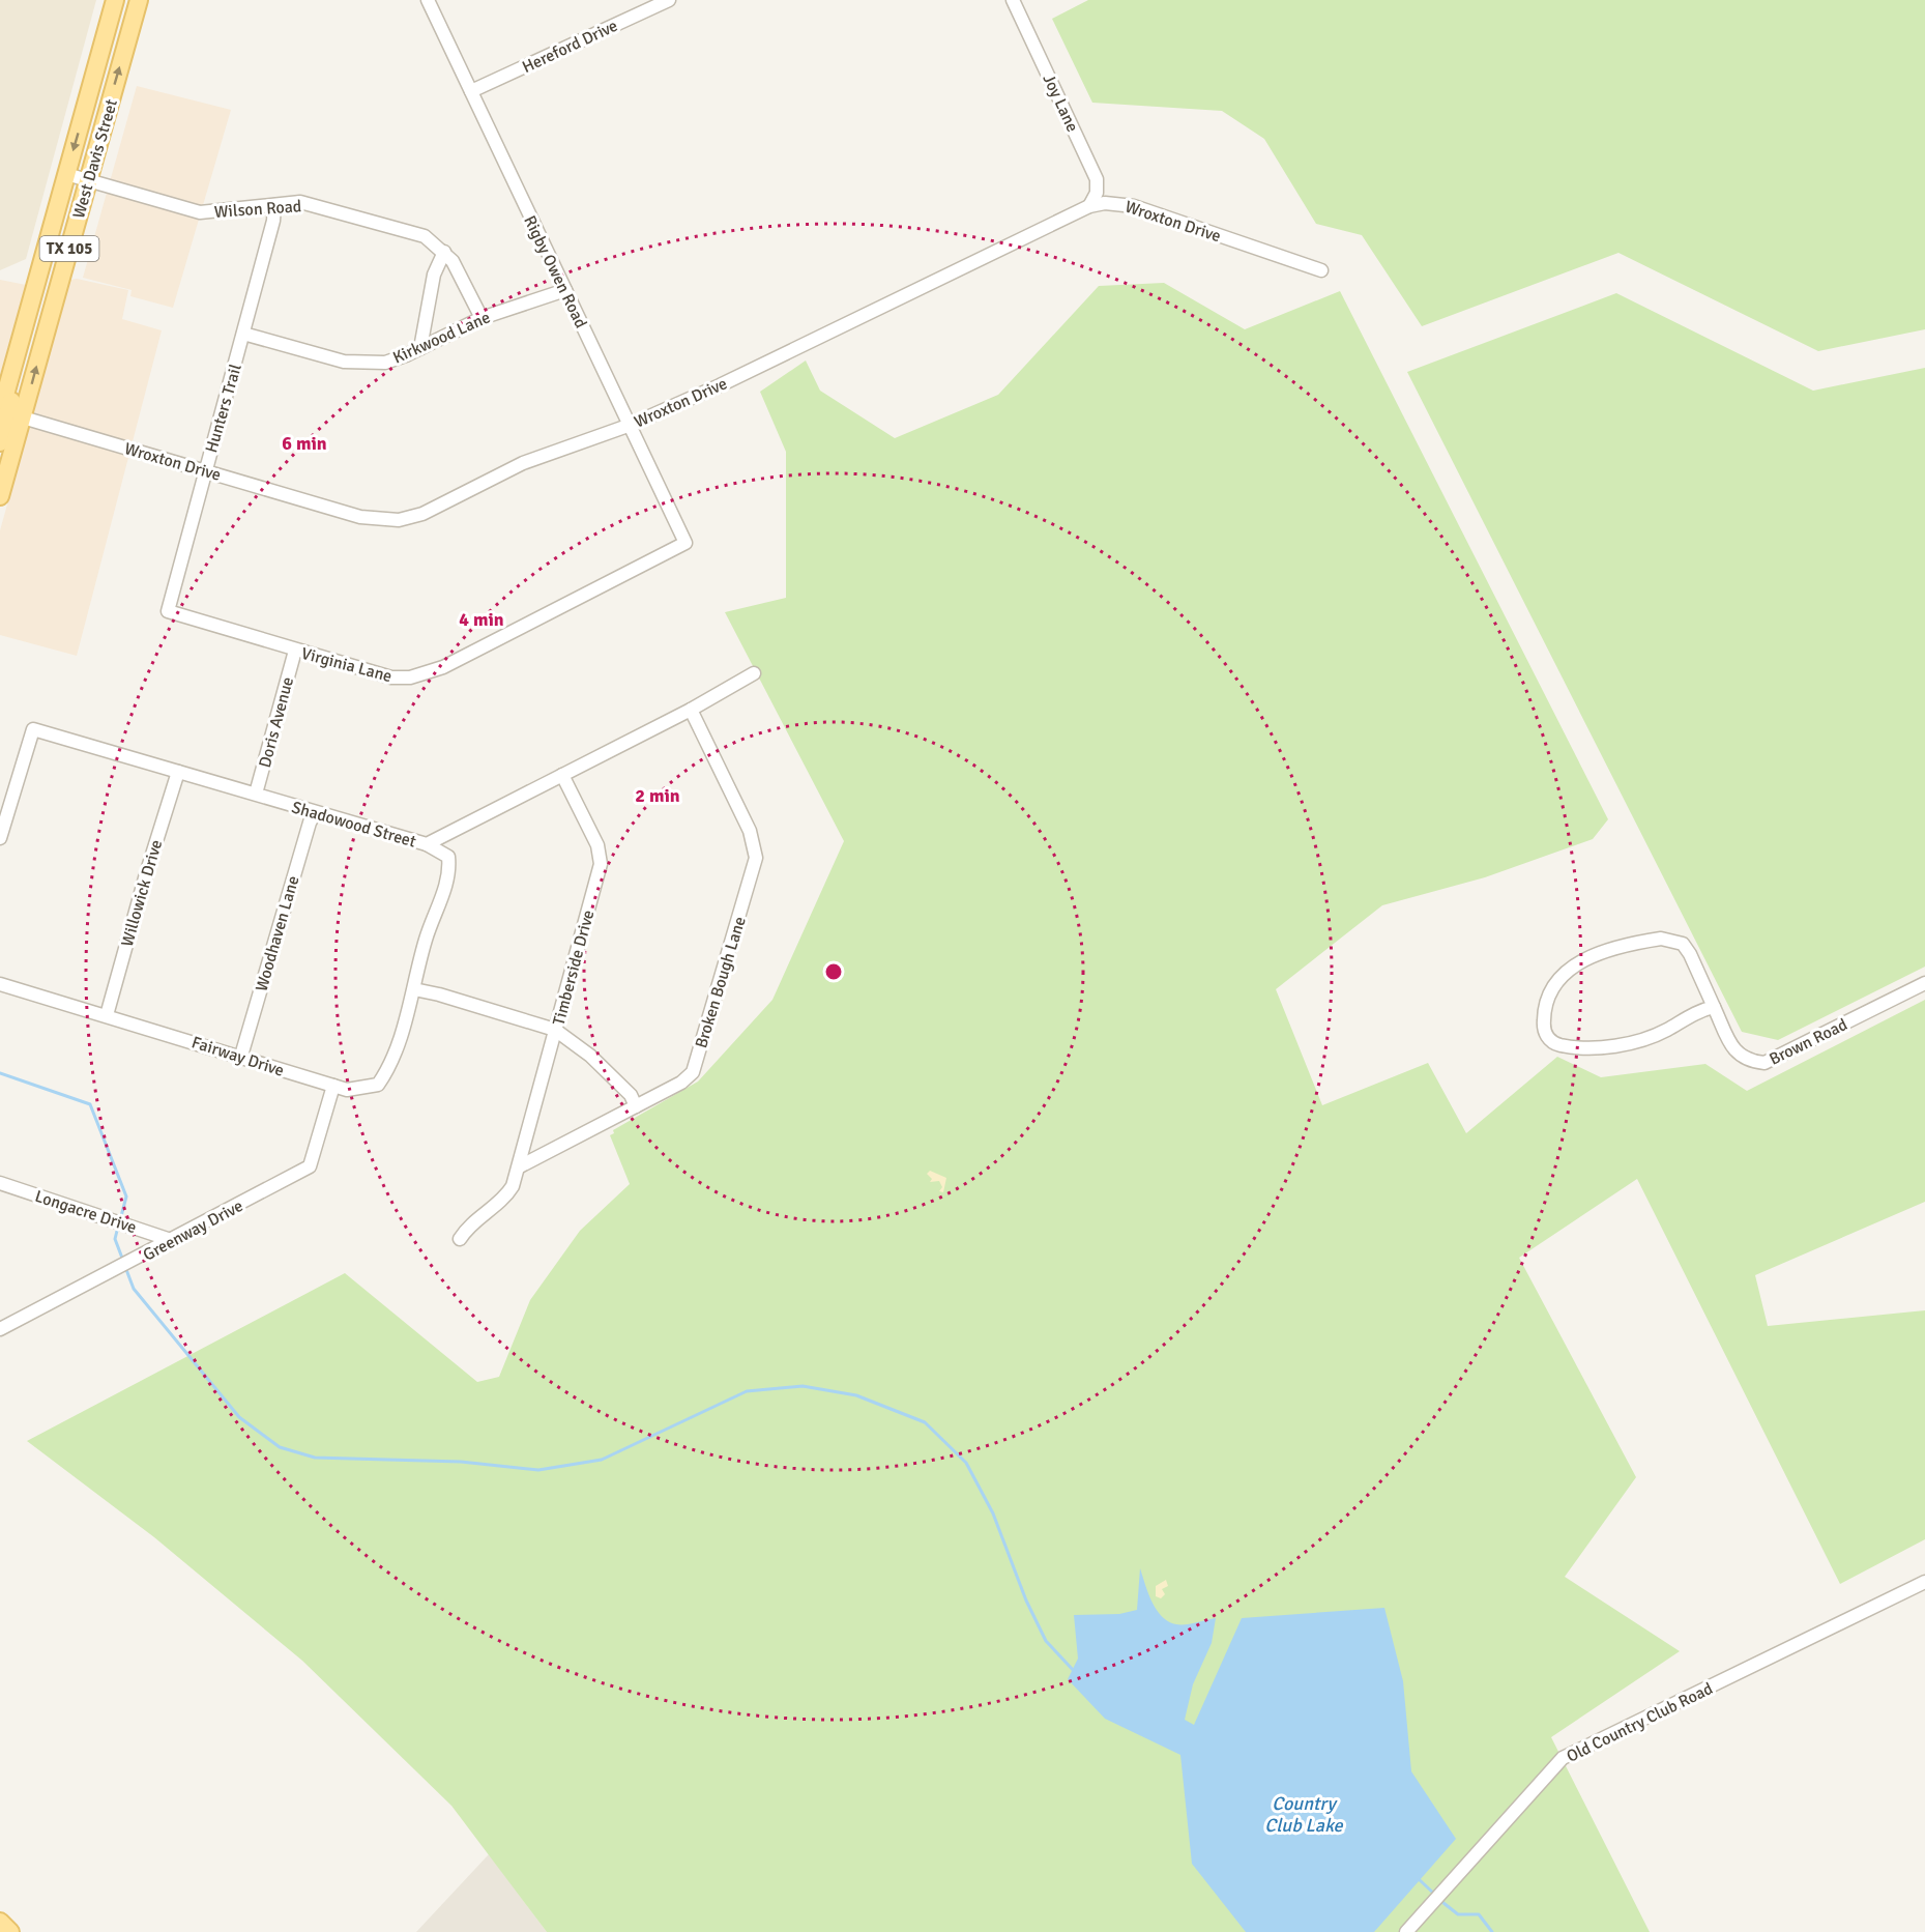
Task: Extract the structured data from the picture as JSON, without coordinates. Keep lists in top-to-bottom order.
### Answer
{
  "streets": {
    "main road": ["West Davis Street", "TX 105"],
    "street": [
      "Hereford Drive",
      "Joy Lane",
      "Wilson Road",
      "Wroxton Drive",
      "Rigby Owen Road",
      "Kirkwood Lane",
      "Hunters Trail",
      "Virginia Lane",
      "Doris Avenue",
      "Shadowood Street",
      "Willowick Drive",
      "Woodhaven Lane",
      "Timberside Drive",
      "Broken Bough Lane",
      "Brown Road",
      "Fairway Drive",
      "Longacre Drive",
      "Greenway Drive",
      "Old Country Club Road"
    ]
  },
  "crossings": [
    ["Hereford Drive", "Rigby Owen Road"],
    ["Joy Lane", "Wroxton Drive"],
    ["West Davis Street", "Wilson Road"],
    ["West Davis Street", "Wroxton Drive"],
    ["Wilson Road", "Kirkwood Lane"],
    ["Wilson Road", "Hunters Trail"],
    ["Wroxton Drive", "Rigby Owen Road"],
    ["Wroxton Drive", "Hunters Trail"],
    ["Rigby Owen Road", "Kirkwood Lane"],
    ["Rigby Owen Road", "Virginia Lane"],
    ["Kirkwood Lane", "Hunters Trail"],
    ["Hunters Trail", "Virginia Lane"],
    ["Virginia Lane", "Doris Avenue"],
    ["Doris Avenue", "Shadowood Street"],
    ["Shadowood Street", "Willowick Drive"],
    ["Shadowood Street", "Woodhaven Lane"],
    ["Shadowood Street", "Timberside Drive"],
    ["Shadowood Street", "Broken Bough Lane"],
    ["Willowick Drive", "Fairway Drive"],
    ["Woodhaven Lane", "Fairway Drive"],
    ["Timberside Drive", "Broken Bough Lane"],
    ["Fairway Drive", "Greenway Drive"],
    ["Longacre Drive", "Greenway Drive"]
  ],
  "water": ["Country Club Lake"],
  "rings": ["6 min", "4 min", "2 min"]
}
